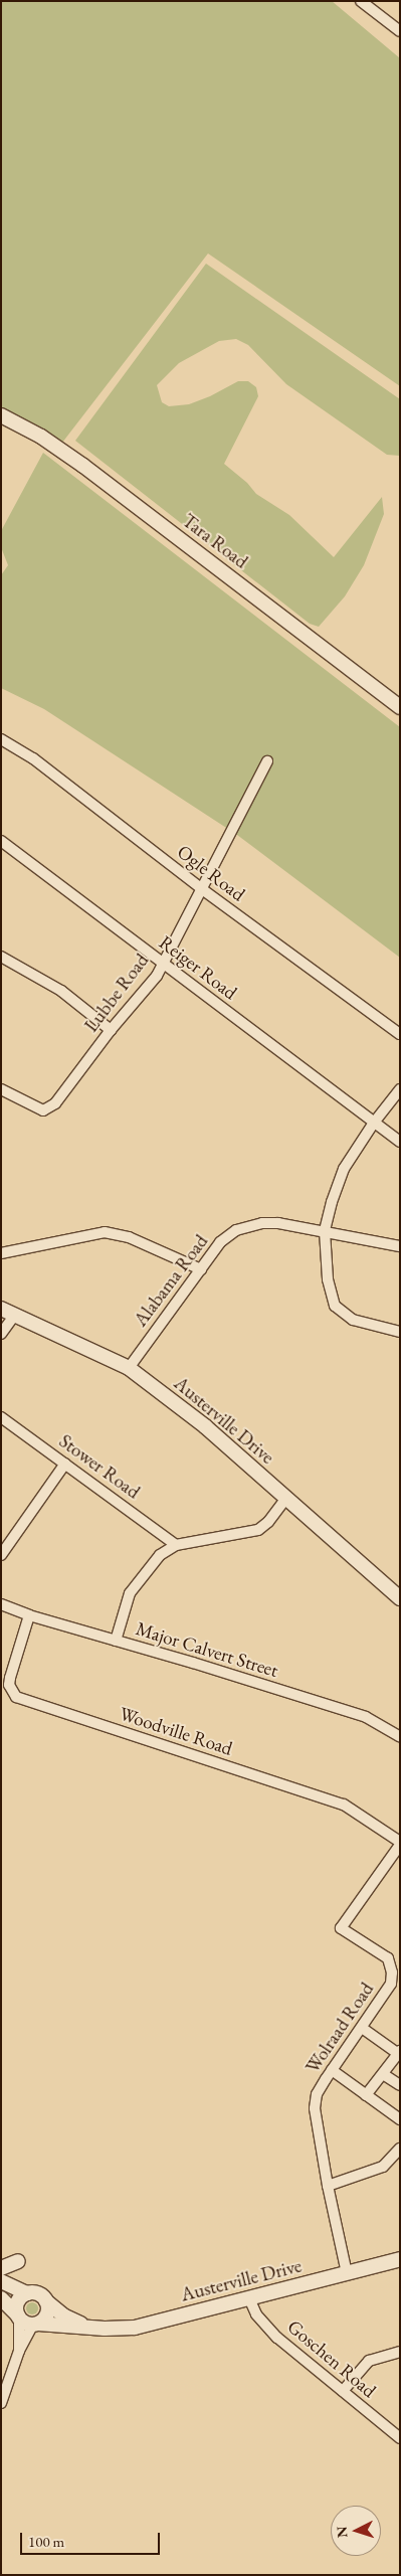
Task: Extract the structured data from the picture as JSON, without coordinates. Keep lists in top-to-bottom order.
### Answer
{
  "streets": {
    "street": [
      "Tara Road",
      "Ogle Road",
      "Reiger Road",
      "Lubbe Road",
      "Alabama Road",
      "Austerville Drive",
      "Stower Road",
      "Major Calvert Street",
      "Woodville Road",
      "Wolraad Road",
      "Goschen Road"
    ]
  },
  "crossings": [
    ["Ogle Road", "Lubbe Road"],
    ["Reiger Road", "Lubbe Road"],
    ["Alabama Road", "Austerville Drive"],
    ["Austerville Drive", "Wolraad Road"],
    ["Austerville Drive", "Goschen Road"],
    ["Major Calvert Street", "Woodville Road"],
    ["Woodville Road", "Wolraad Road"]
  ],
  "scale_bar": "100 m",
  "north": "left"
}
